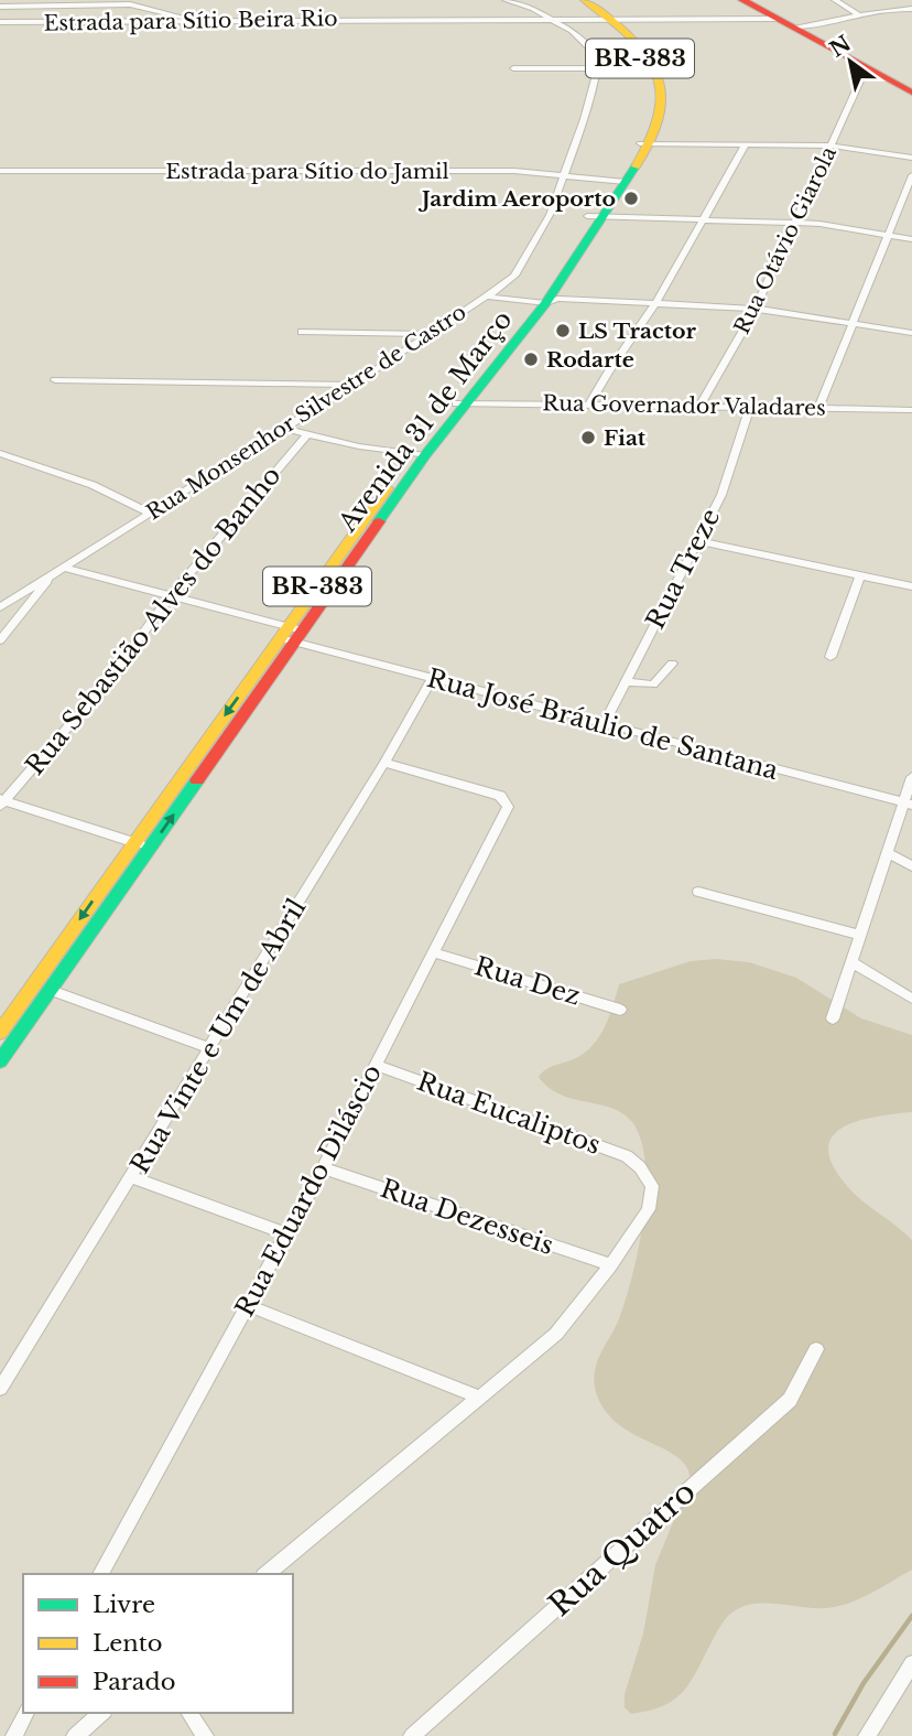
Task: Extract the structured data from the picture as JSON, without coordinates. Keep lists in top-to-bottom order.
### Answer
{
  "streets": {
    "main road": ["BR-383", "Avenida 31 de Março"],
    "street": [
      "Estrada para Sítio Beira Rio",
      "Estrada para Sítio do Jamil",
      "Rua Otávio Giarola",
      "Rua Governador Valadares",
      "Rua Monsenhor Silvestre de Castro",
      "Rua Treze",
      "Rua Sebastião Alves do Banho",
      "Rua José Bráulio de Santana",
      "Rua Dez",
      "Rua Vinte e Um de Abril",
      "Rua Eucaliptos",
      "Rua Eduardo Diláscio",
      "Rua Dezesseis",
      "Rua Quatro"
    ]
  },
  "crossings": [
    ["Estrada para Sítio Beira Rio", "Avenida 31 de Março"],
    ["Estrada para Sítio do Jamil", "Rua Monsenhor Silvestre de Castro"],
    ["Estrada para Sítio do Jamil", "Avenida 31 de Março"],
    ["Rua Otávio Giarola", "Rua Governador Valadares"],
    ["Rua Governador Valadares", "Avenida 31 de Março"],
    ["Rua Governador Valadares", "Rua Treze"],
    ["Rua Monsenhor Silvestre de Castro", "Rua José Bráulio de Santana"],
    ["Avenida 31 de Março", "Rua José Bráulio de Santana"],
    ["Rua Treze", "Rua José Bráulio de Santana"],
    ["Rua Sebastião Alves do Banho", "Rua José Bráulio de Santana"],
    ["Rua José Bráulio de Santana", "Rua Vinte e Um de Abril"],
    ["Rua Dez", "Rua Eduardo Diláscio"],
    ["Rua Vinte e Um de Abril", "Rua Eduardo Diláscio"],
    ["Rua Eucaliptos", "Rua Eduardo Diláscio"],
    ["Rua Eucaliptos", "Rua Dezesseis"],
    ["Rua Eduardo Diláscio", "Rua Dezesseis"]
  ],
  "places": [
    "Jardim Aeroporto",
    "LS Tractor",
    "Rodarte",
    "Fiat"
  ],
  "legend": ["Livre", "Lento", "Parado"],
  "north": "top left"
}
